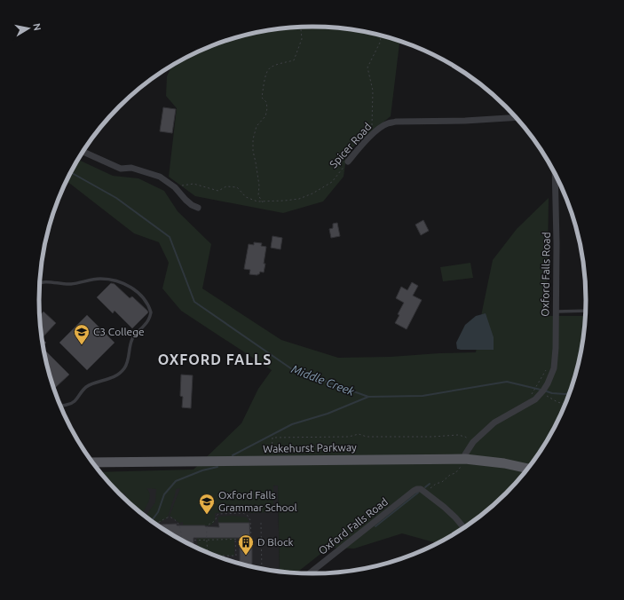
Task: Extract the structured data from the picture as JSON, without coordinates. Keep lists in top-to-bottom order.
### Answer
{
  "streets": {
    "main road": ["Wakehurst Parkway"],
    "street": ["Spicer Road", "Oxford Falls Road"]
  },
  "districts": ["OXFORD FALLS"],
  "water": ["Middle Creek"],
  "places": {
    "school or university": ["C3 College", "Oxford Falls Grammar School"],
    "building": ["D Block"]
  },
  "north": "right"
}
